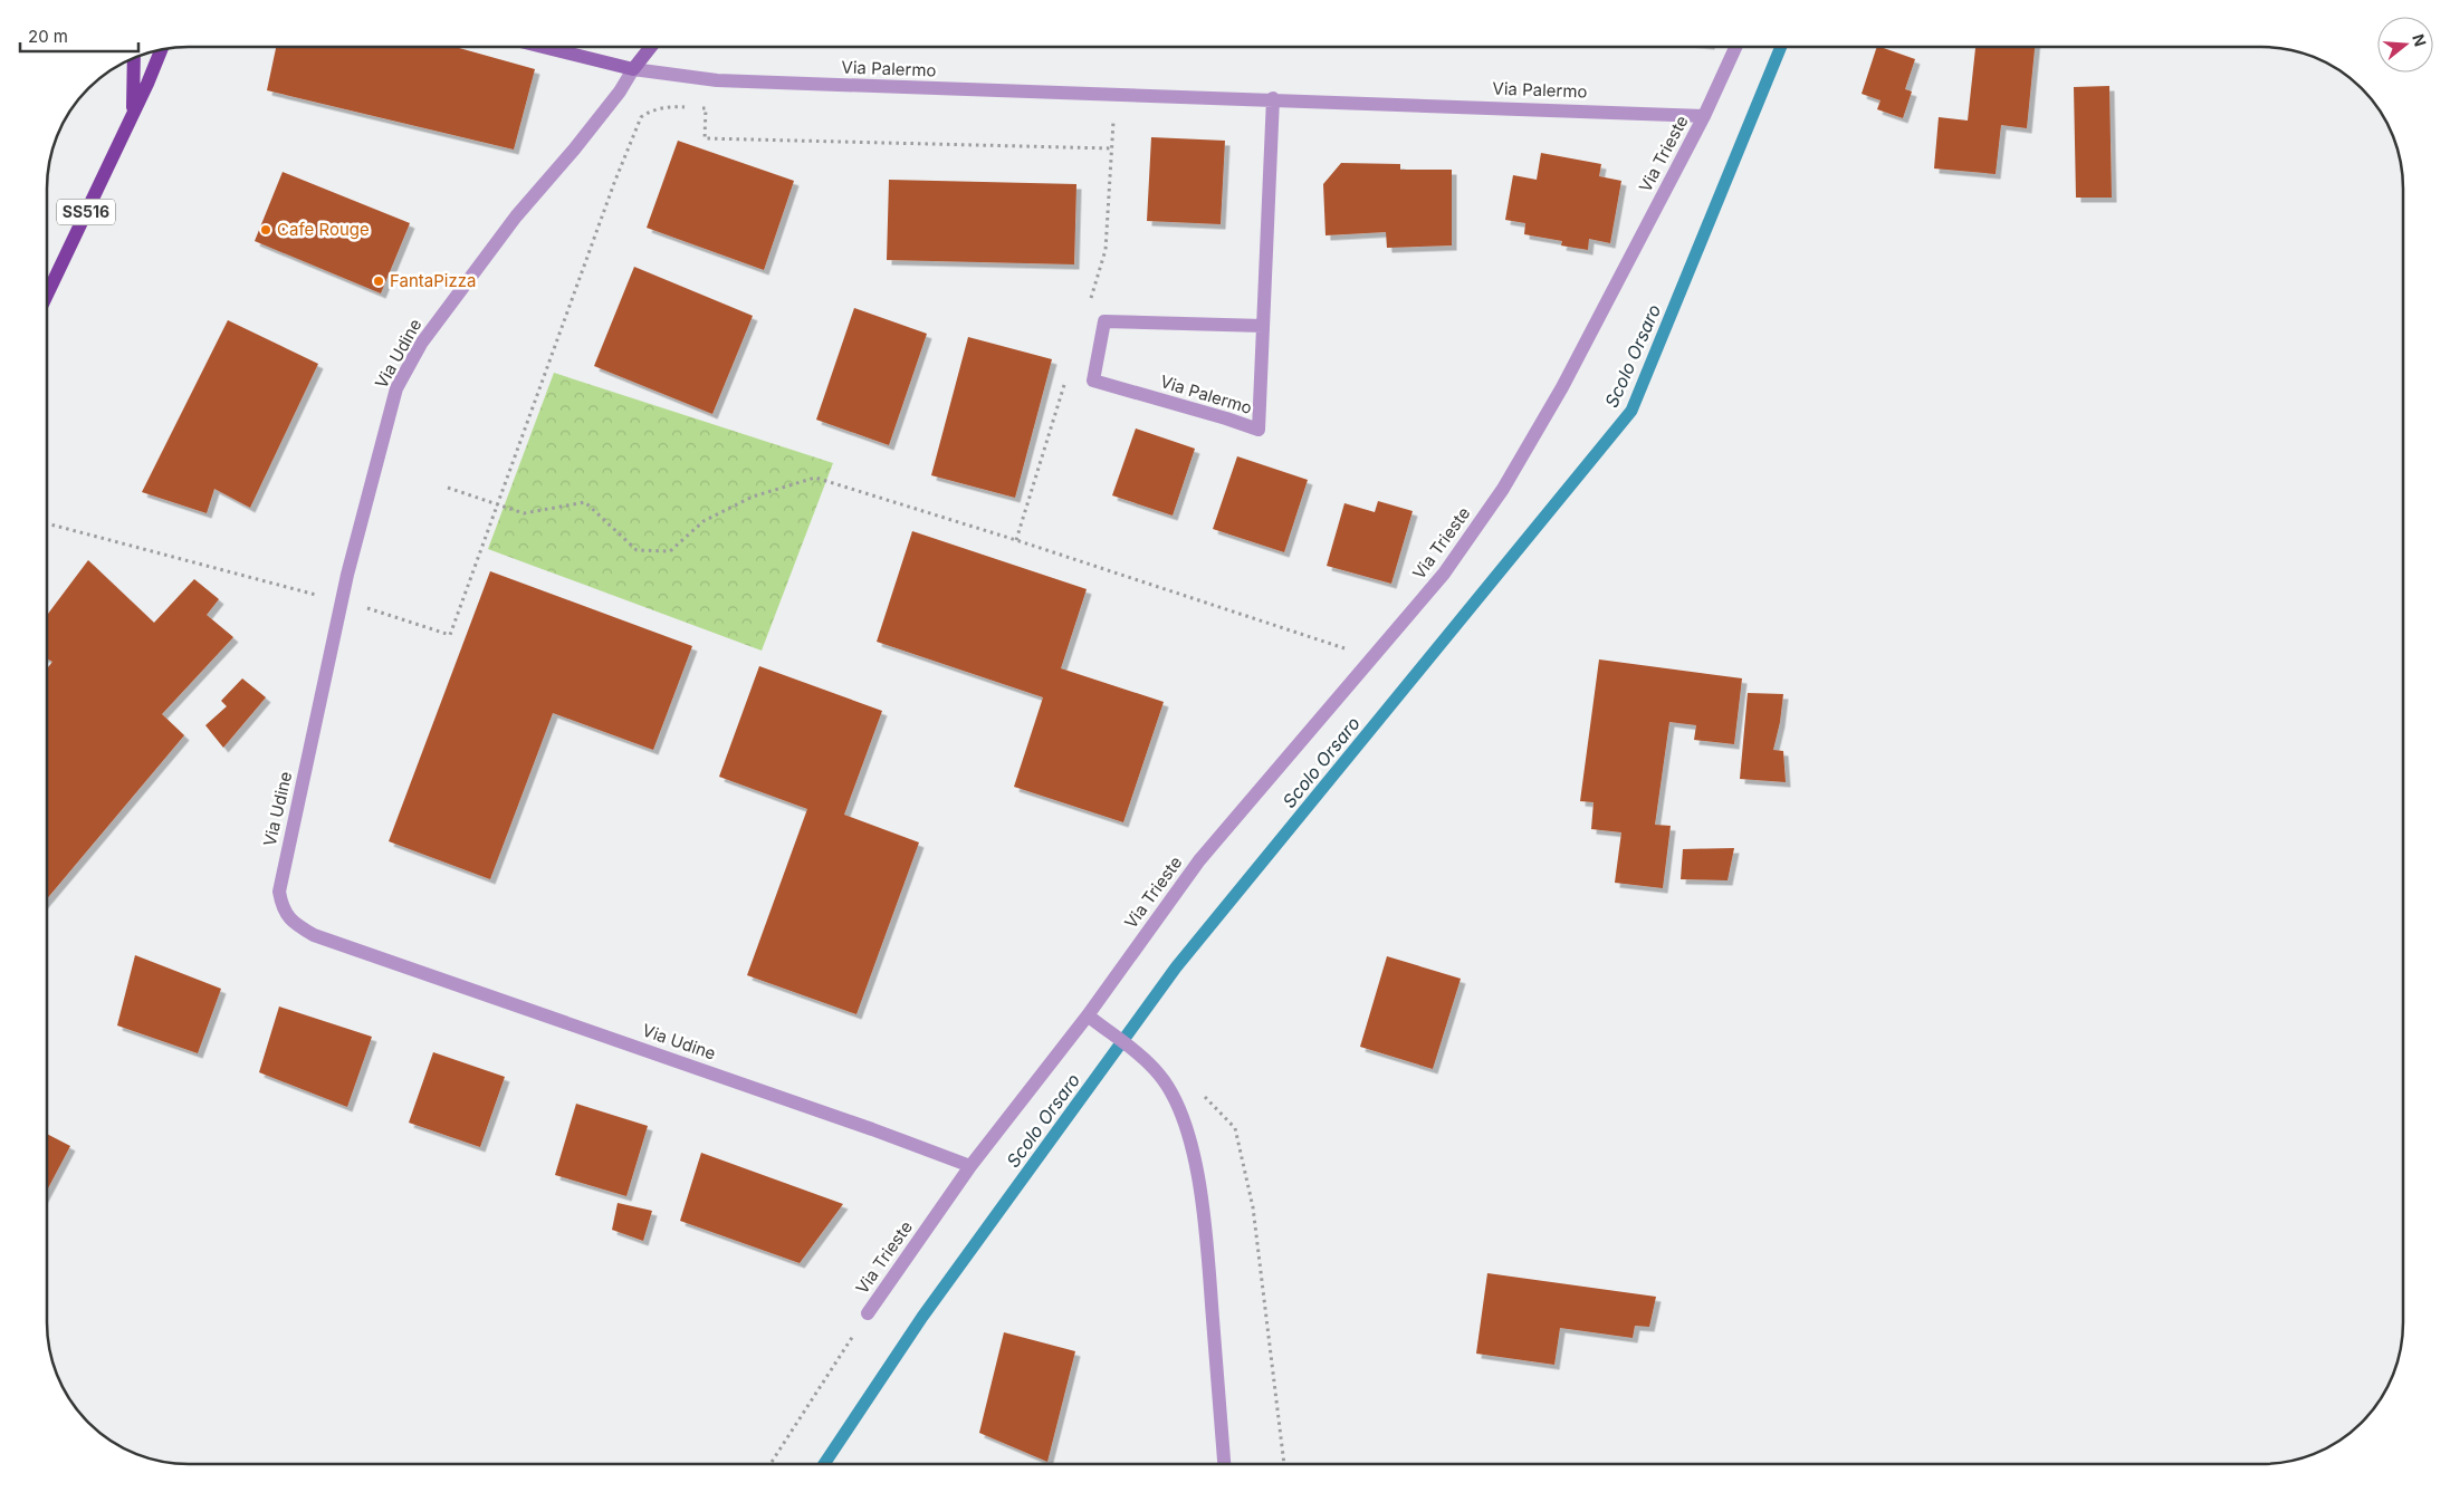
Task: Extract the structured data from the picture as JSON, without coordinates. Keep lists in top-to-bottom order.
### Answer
{
  "streets": {
    "main road": ["SS516"],
    "street": ["Via Palermo", "Via Trieste", "Via Udine"]
  },
  "crossings": [
    ["Via Palermo", "Via Trieste"],
    ["Via Palermo", "Via Udine"],
    ["Via Trieste", "Via Udine"]
  ],
  "water": ["Scolo Orsaro"],
  "places": ["Cafe Rouge", "FantaPizza"],
  "scale_bar": "20 m",
  "north": "right"
}
